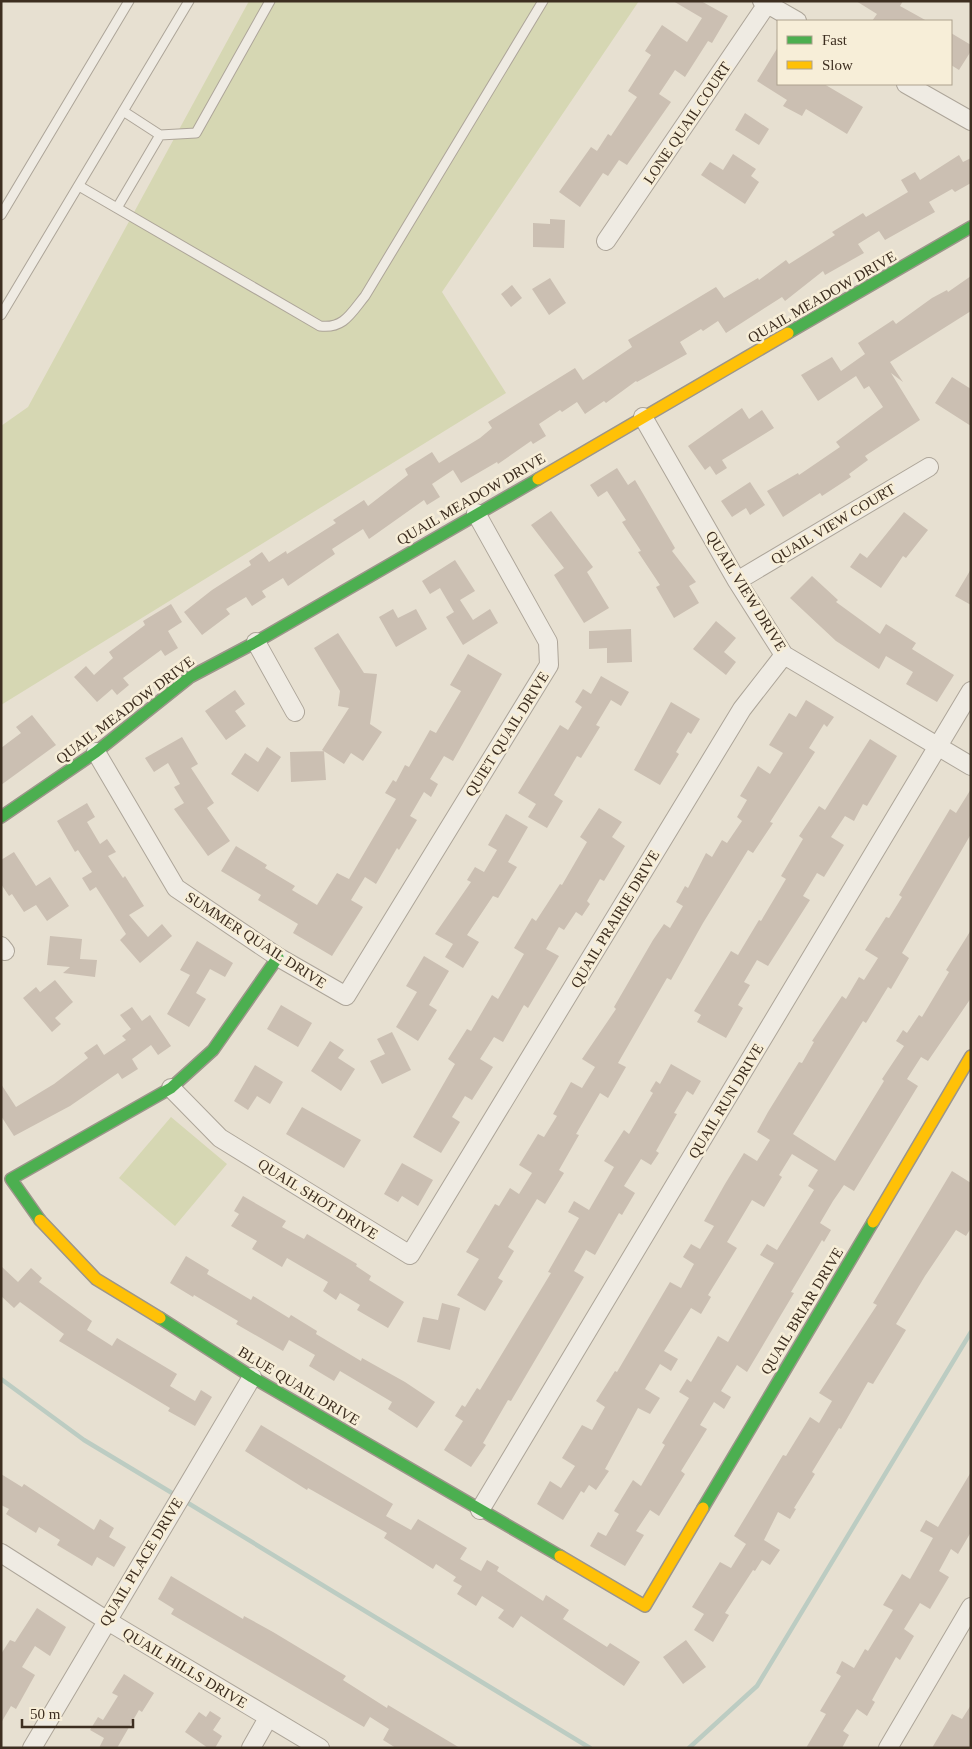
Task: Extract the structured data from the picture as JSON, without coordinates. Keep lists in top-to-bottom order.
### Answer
{
  "streets": {
    "street": [
      "LONE QUAIL COURT",
      "QUAIL MEADOW DRIVE",
      "QUAIL VIEW COURT",
      "QUAIL VIEW DRIVE",
      "QUIET QUAIL DRIVE",
      "QUAIL PRAIRIE DRIVE",
      "SUMMER QUAIL DRIVE",
      "QUAIL RUN DRIVE",
      "QUAIL SHOT DRIVE",
      "QUAIL BRIAR DRIVE",
      "BLUE QUAIL DRIVE",
      "QUAIL PLACE DRIVE",
      "QUAIL HILLS DRIVE"
    ]
  },
  "crossings": [
    ["QUAIL MEADOW DRIVE", "QUAIL VIEW DRIVE"],
    ["QUAIL MEADOW DRIVE", "QUIET QUAIL DRIVE"],
    ["QUAIL MEADOW DRIVE", "SUMMER QUAIL DRIVE"],
    ["QUAIL VIEW COURT", "QUAIL VIEW DRIVE"],
    ["QUAIL VIEW DRIVE", "QUAIL PRAIRIE DRIVE"],
    ["QUAIL VIEW DRIVE", "QUAIL RUN DRIVE"],
    ["QUIET QUAIL DRIVE", "SUMMER QUAIL DRIVE"],
    ["QUAIL PRAIRIE DRIVE", "QUAIL SHOT DRIVE"],
    ["QUAIL RUN DRIVE", "BLUE QUAIL DRIVE"],
    ["QUAIL SHOT DRIVE", "BLUE QUAIL DRIVE"],
    ["QUAIL BRIAR DRIVE", "BLUE QUAIL DRIVE"],
    ["BLUE QUAIL DRIVE", "QUAIL PLACE DRIVE"],
    ["QUAIL PLACE DRIVE", "QUAIL HILLS DRIVE"]
  ],
  "legend": ["Fast", "Slow"],
  "scale_bar": "50 m"
}
